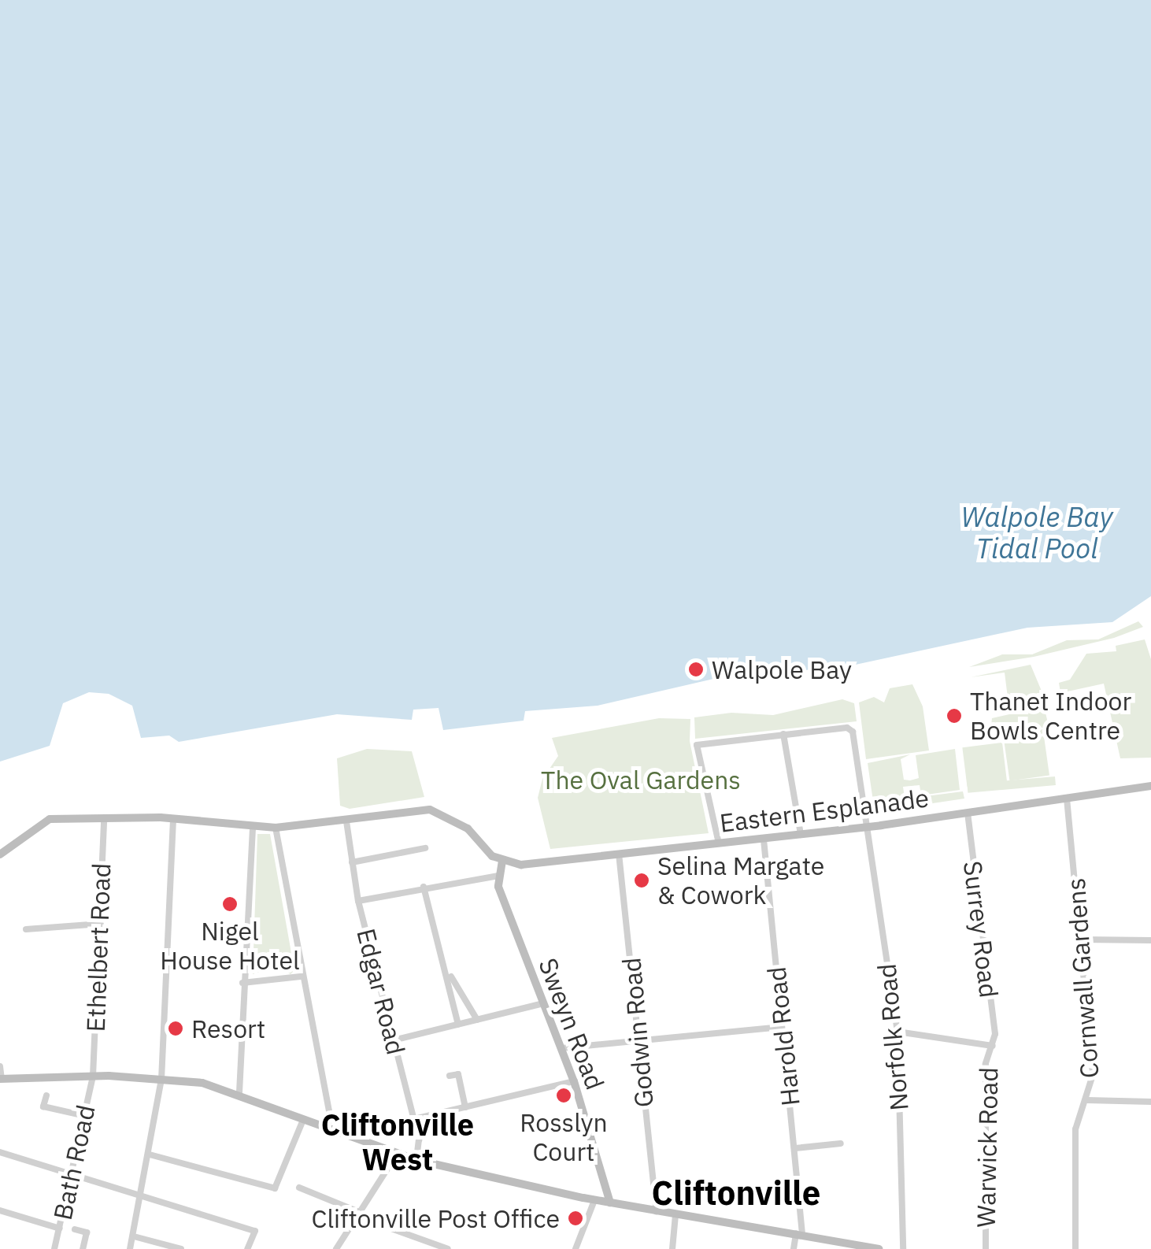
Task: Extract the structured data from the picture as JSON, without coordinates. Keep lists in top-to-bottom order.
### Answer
{
  "streets": {
    "main road": ["Eastern Esplanade", "Sweyn Road"],
    "street": [
      "Surrey Road",
      "Ethelbert Road",
      "Cornwall Gardens",
      "Edgar Road",
      "Godwin Road",
      "Harold Road",
      "Norfolk Road",
      "Warwick Road",
      "Bath Road"
    ]
  },
  "crossings": [
    ["Eastern Esplanade", "Surrey Road"],
    ["Eastern Esplanade", "Cornwall Gardens"],
    ["Eastern Esplanade", "Godwin Road"],
    ["Eastern Esplanade", "Harold Road"],
    ["Eastern Esplanade", "Norfolk Road"],
    ["Surrey Road", "Warwick Road"],
    ["Ethelbert Road", "Bath Road"]
  ],
  "districts": ["Cliftonville West", "Cliftonville"],
  "water": ["Walpole Bay Tidal Pool"],
  "parks": ["The Oval Gardens"],
  "places": [
    "Walpole Bay",
    "Thanet Indoor Bowls Centre",
    "Selina Margate & Cowork",
    "Nigel House Hotel",
    "Resort",
    "Rosslyn Court",
    "Cliftonville Post Office"
  ]
}
